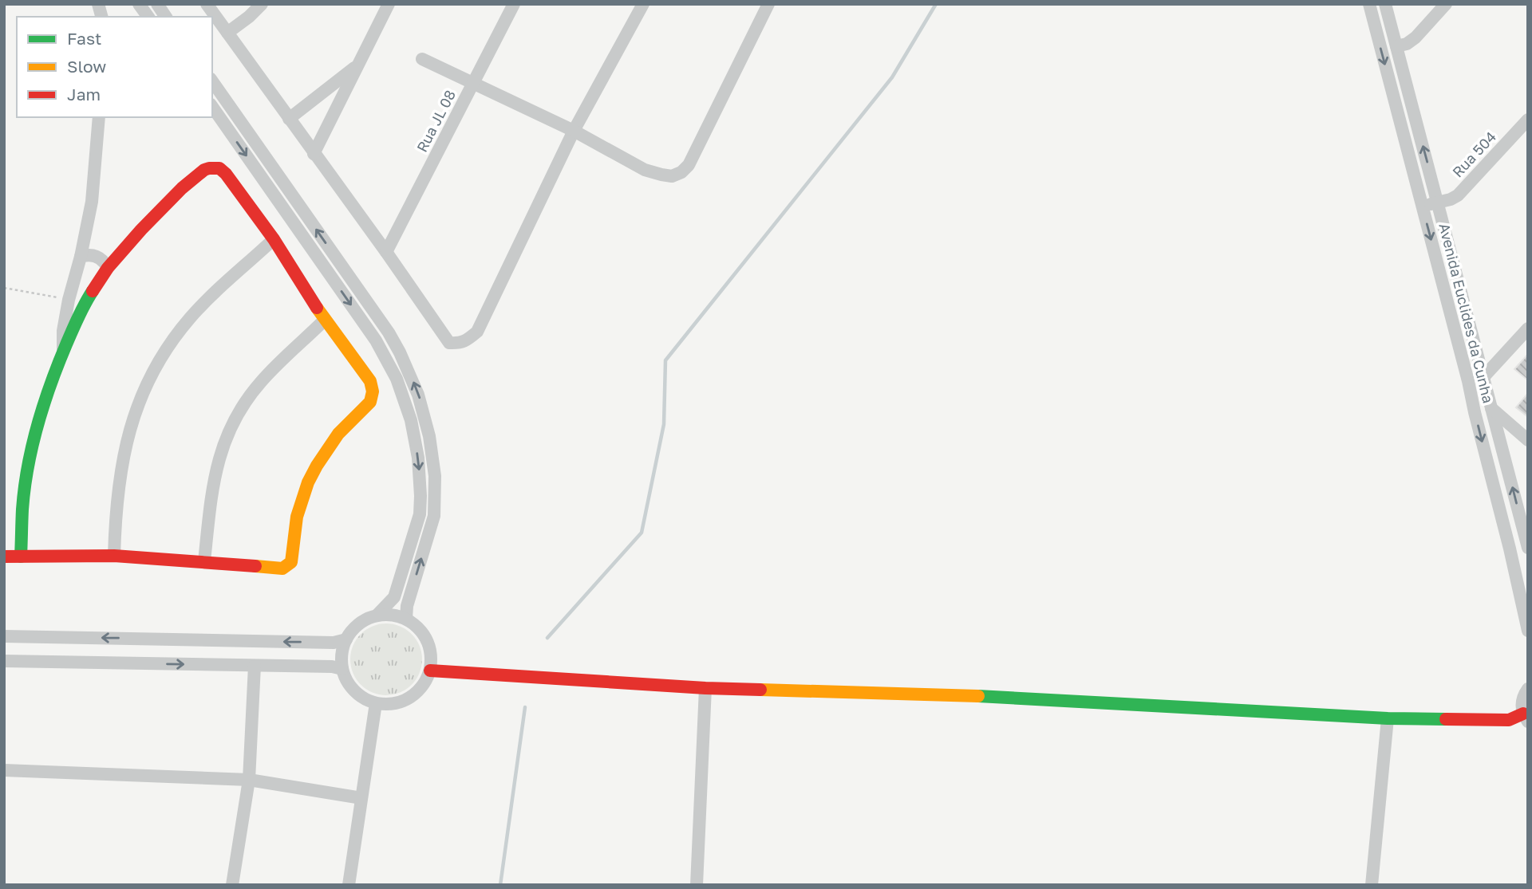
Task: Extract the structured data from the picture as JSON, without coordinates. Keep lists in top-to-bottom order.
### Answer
{
  "streets": {
    "street": ["Rua JL 08", "Rua 504", "Avenida Euclides da Cunha"]
  },
  "crossings": [
    ["Rua 504", "Avenida Euclides da Cunha"]
  ],
  "legend": ["Fast", "Slow", "Jam"]
}
